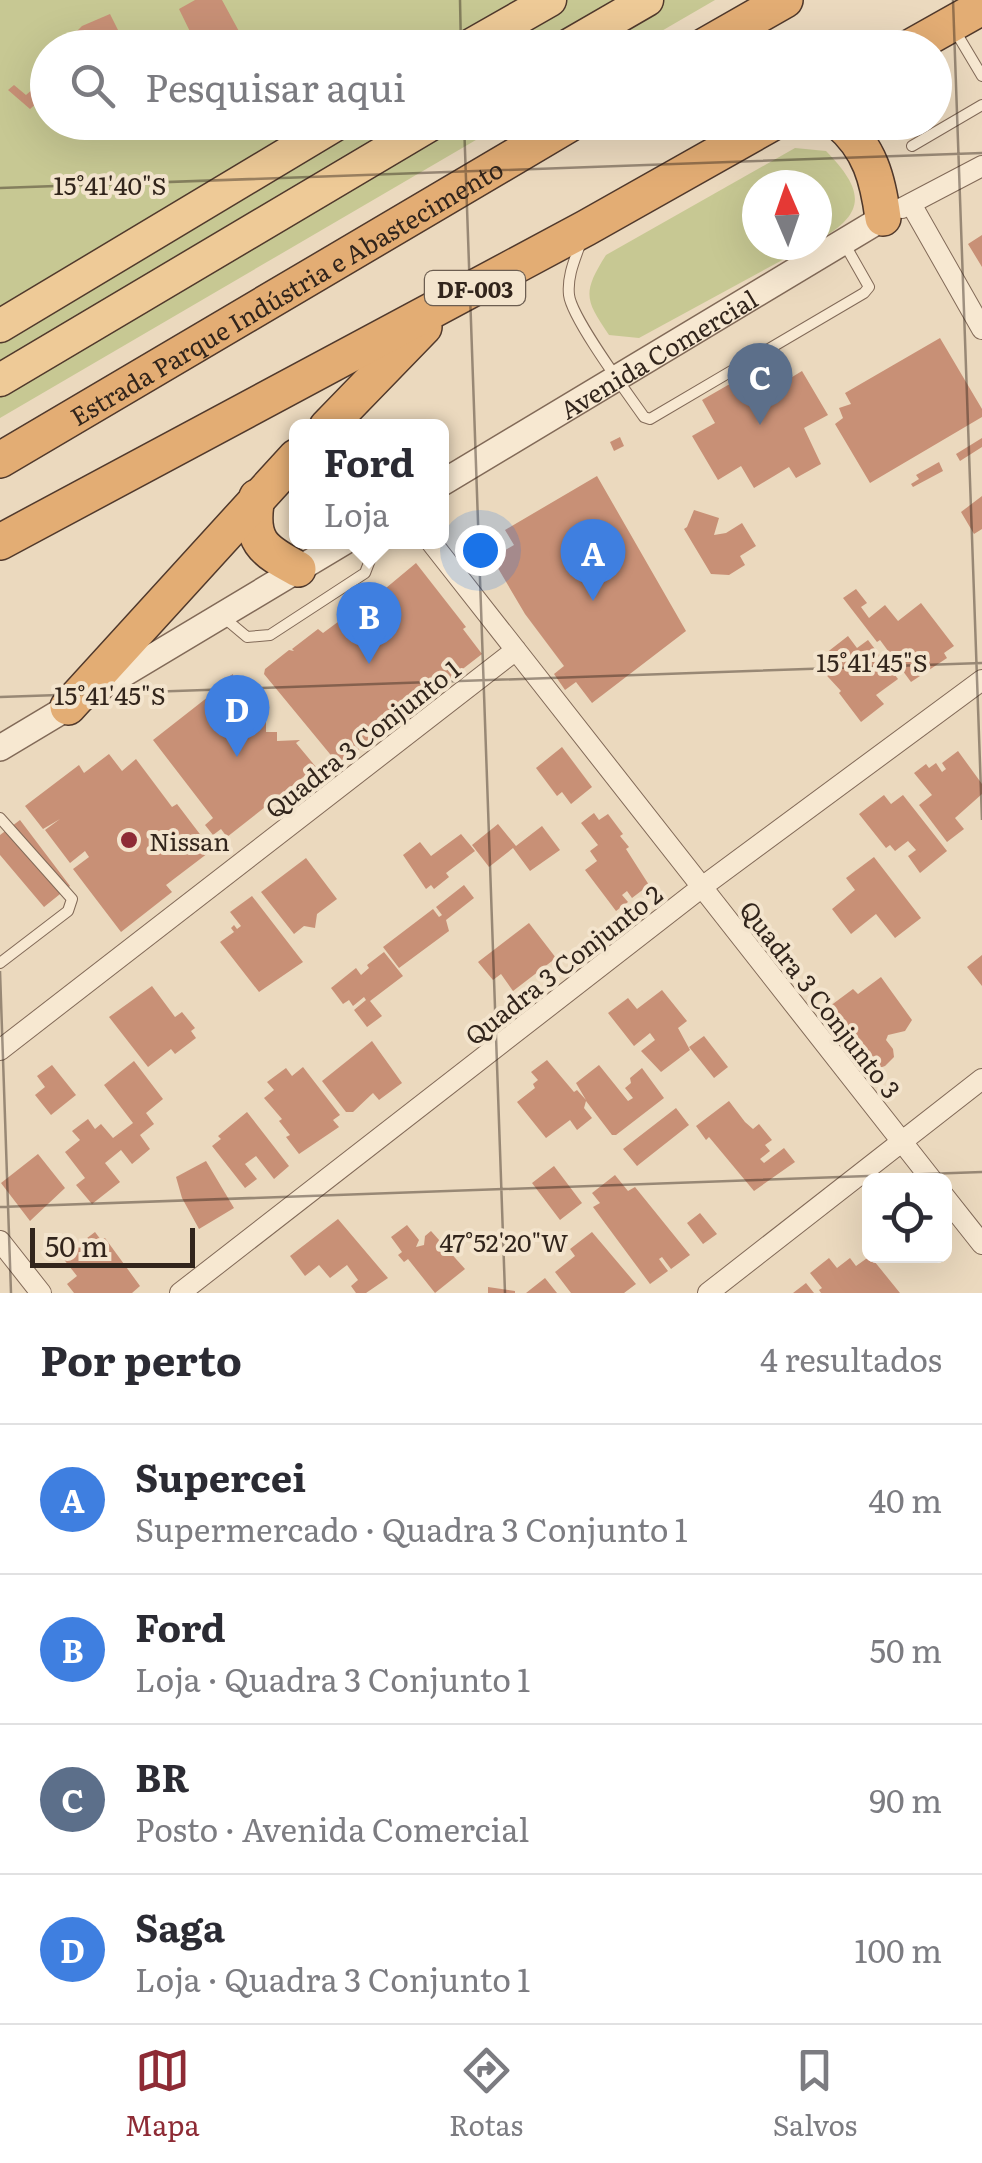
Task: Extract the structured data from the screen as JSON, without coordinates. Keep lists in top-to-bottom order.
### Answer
{
  "streets": {
    "highway": ["DF-003", "Estrada Parque Indústria e Abastecimento"],
    "street": [
      "Avenida Comercial",
      "Quadra 3 Conjunto 1",
      "Quadra 3 Conjunto 2",
      "Quadra 3 Conjunto 3"
    ]
  },
  "crossings": [
    ["Quadra 3 Conjunto 2", "Quadra 3 Conjunto 3"]
  ],
  "places": ["Nissan"],
  "scale_bar": "50 m",
  "north": "top",
  "page": {
    "search": "Pesquisar aqui",
    "pins": [
      "C",
      "A",
      "B",
      "D"
    ],
    "popup": ["Ford", "Loja"],
    "scale": "50 m",
    "heading": ["Por perto", "4 resultados"],
    "list": [
      {
        "mark": "A",
        "name": "Supercei",
        "note": "Supermercado · Quadra 3 Conjunto 1",
        "value": "40 m"
      },
      {
        "mark": "B",
        "name": "Ford",
        "note": "Loja · Quadra 3 Conjunto 1",
        "value": "50 m"
      },
      {
        "mark": "C",
        "name": "BR",
        "note": "Posto · Avenida Comercial",
        "value": "90 m"
      },
      {
        "mark": "D",
        "name": "Saga",
        "note": "Loja · Quadra 3 Conjunto 1",
        "value": "100 m"
      }
    ],
    "nav": ["Mapa", "Rotas", "Salvos"]
  },
  "coordinates": ["15°41'40\"S", "15°41'45\"S", "47°52'20\"W"]
}
